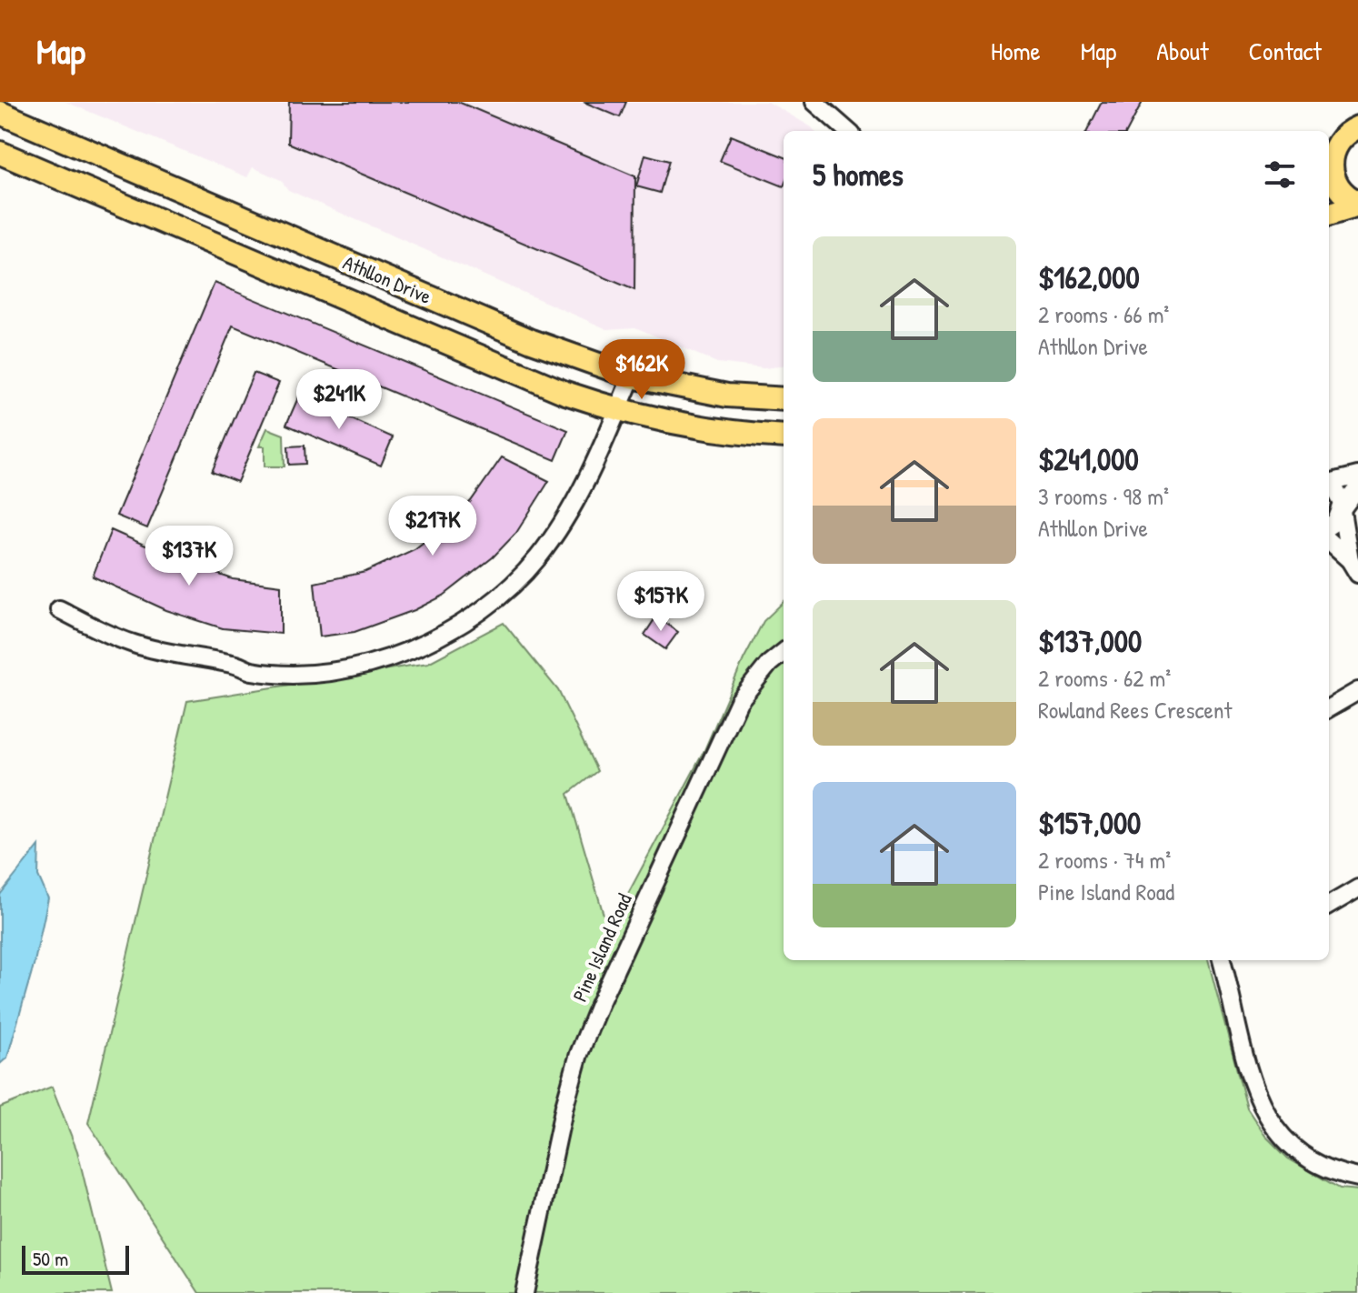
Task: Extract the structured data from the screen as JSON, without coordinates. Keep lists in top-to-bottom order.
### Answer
{
  "streets": {
    "main road": ["Athllon Drive"],
    "street": ["Pine Island Road"]
  },
  "scale_bar": "50 m",
  "page": {
    "header": "Map",
    "nav": [
      "Home",
      "Map",
      "About",
      "Contact"
    ],
    "heading": "5 homes",
    "list": [
      {
        "name": "$162,000",
        "note": "2 rooms · 66 m² · Athllon Drive"
      },
      {
        "name": "$241,000",
        "note": "3 rooms · 98 m² · Athllon Drive"
      },
      {
        "name": "$137,000",
        "note": "2 rooms · 62 m² · Rowland Rees Crescent"
      },
      {
        "name": "$157,000",
        "note": "2 rooms · 74 m² · Pine Island Road"
      }
    ],
    "price": [
      "$162K",
      "$241K",
      "$217K",
      "$137K",
      "$157K"
    ],
    "scale": "50 m"
  }
}
